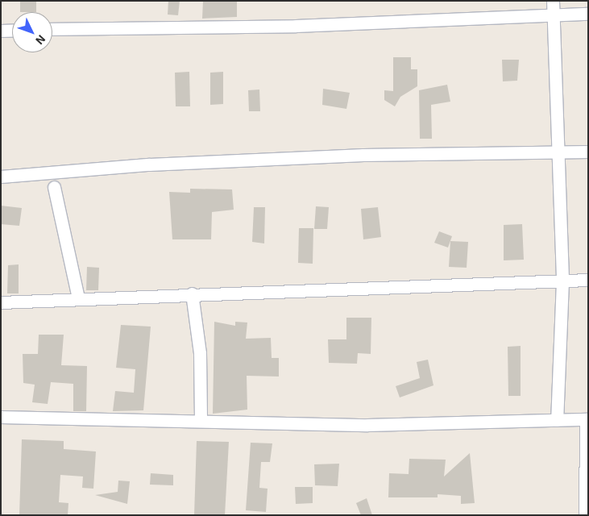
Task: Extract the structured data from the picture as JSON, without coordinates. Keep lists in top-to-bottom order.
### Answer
{
  "north": "bottom right"
}
